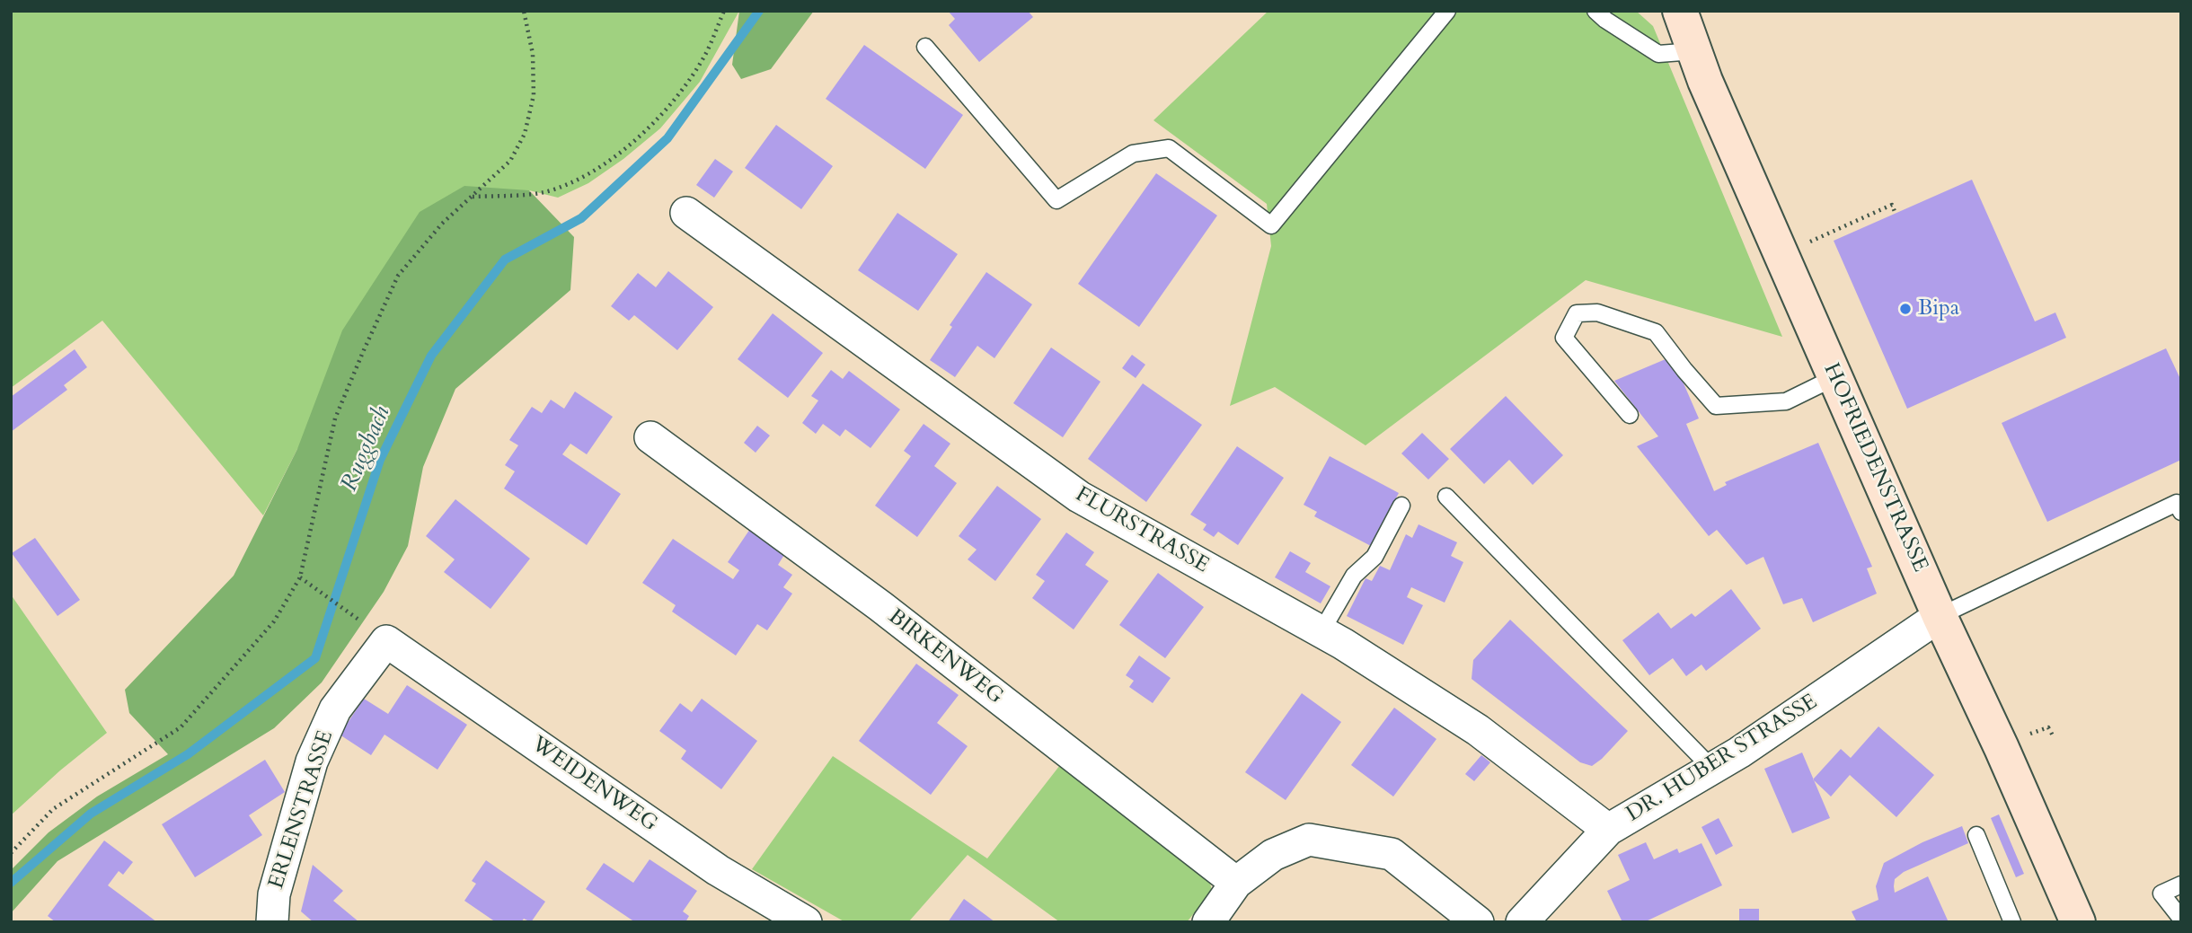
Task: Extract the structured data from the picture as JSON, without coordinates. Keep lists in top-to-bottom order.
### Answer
{
  "streets": {
    "main road": ["HOFRIEDENSTRASSE"],
    "street": [
      "FLURSTRASSE",
      "BIRKENWEG",
      "DR. HUBER STRASSE",
      "WEIDENWEG",
      "ERLENSTRASSE"
    ]
  },
  "crossings": [
    ["HOFRIEDENSTRASSE", "DR. HUBER STRASSE"],
    ["FLURSTRASSE", "DR. HUBER STRASSE"],
    ["WEIDENWEG", "ERLENSTRASSE"]
  ],
  "water": ["Ruggbach"],
  "places": ["Bipa"]
}
